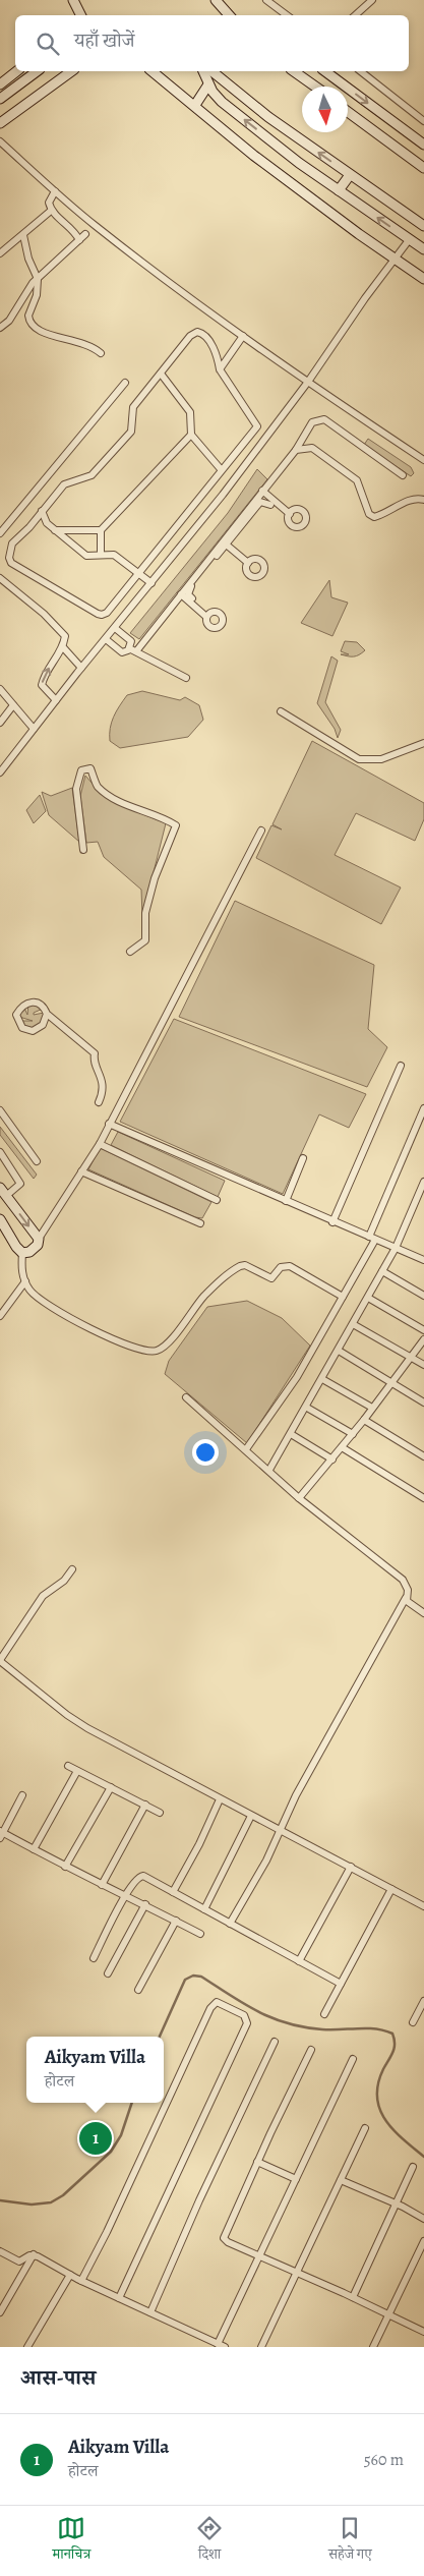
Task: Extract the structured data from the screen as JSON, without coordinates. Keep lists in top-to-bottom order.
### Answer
{
  "north": "bottom",
  "page": {
    "search": "यहाँ खोजें",
    "popup": ["Aikyam Villa", "होटल"],
    "pins": "1",
    "heading": "आस-पास",
    "list": [
      {
        "mark": "1",
        "name": "Aikyam Villa",
        "note": "होटल",
        "value": "560 m"
      }
    ],
    "nav": ["मानचित्र", "दिशा", "सहेजे गए"]
  }
}
